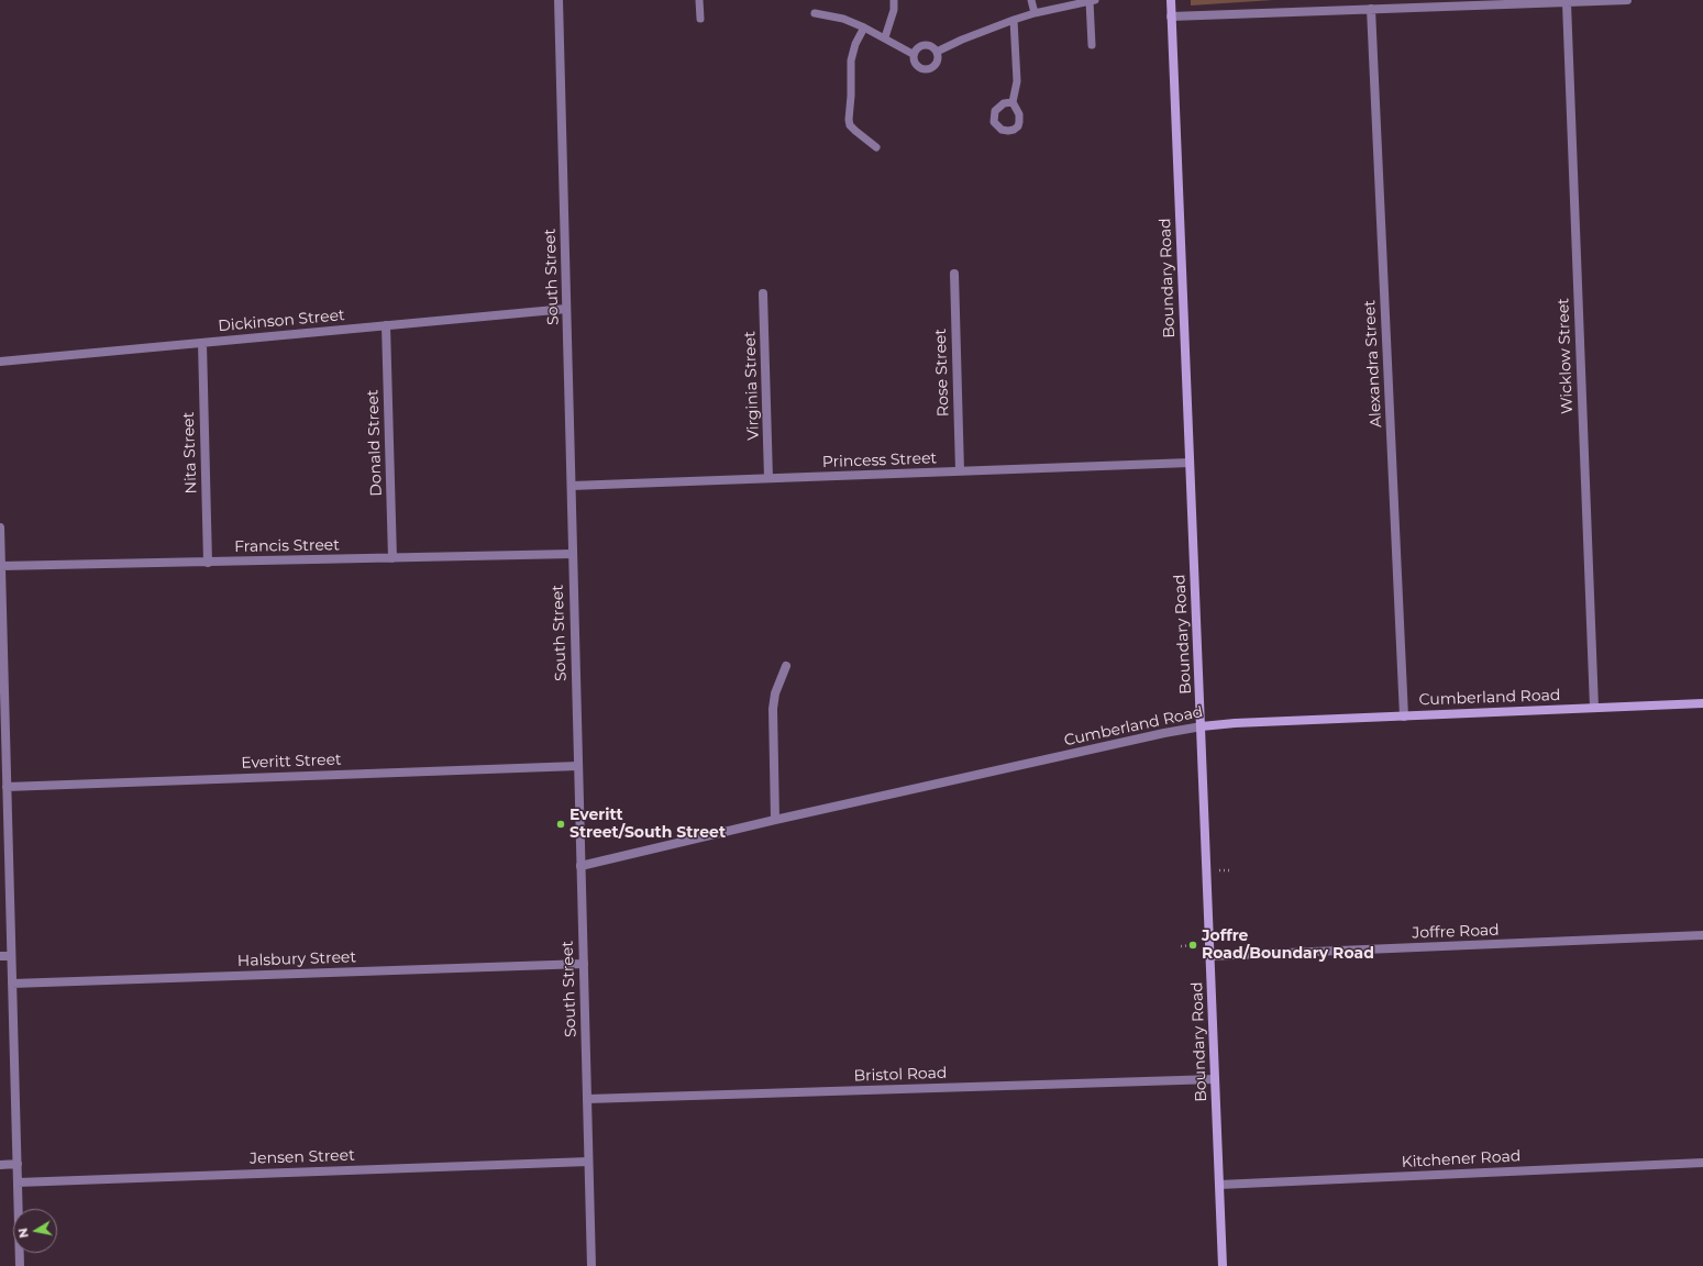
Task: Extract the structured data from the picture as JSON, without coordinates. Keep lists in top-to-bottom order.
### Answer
{
  "streets": {
    "main road": ["Boundary Road", "Cumberland Road"],
    "street": [
      "South Street",
      "Dickinson Street",
      "Wicklow Street",
      "Alexandra Street",
      "Rose Street",
      "Virginia Street",
      "Donald Street",
      "Nita Street",
      "Princess Street",
      "Francis Street",
      "Everitt Street",
      "Joffre Road",
      "Halsbury Street",
      "Bristol Road",
      "Jensen Street",
      "Kitchener Road"
    ]
  },
  "crossings": [
    ["South Street", "Dickinson Street"],
    ["South Street", "Princess Street"],
    ["South Street", "Francis Street"],
    ["South Street", "Cumberland Road"],
    ["South Street", "Everitt Street"],
    ["South Street", "Halsbury Street"],
    ["South Street", "Bristol Road"],
    ["South Street", "Jensen Street"],
    ["Boundary Road", "Princess Street"],
    ["Boundary Road", "Cumberland Road"],
    ["Boundary Road", "Joffre Road"],
    ["Boundary Road", "Bristol Road"],
    ["Boundary Road", "Kitchener Road"],
    ["Dickinson Street", "Donald Street"],
    ["Dickinson Street", "Nita Street"],
    ["Wicklow Street", "Cumberland Road"],
    ["Alexandra Street", "Cumberland Road"],
    ["Rose Street", "Princess Street"],
    ["Virginia Street", "Princess Street"],
    ["Donald Street", "Francis Street"],
    ["Nita Street", "Francis Street"]
  ],
  "places": ["Everitt Street/South Street", "Joffre Road/Boundary Road"],
  "north": "left"
}
